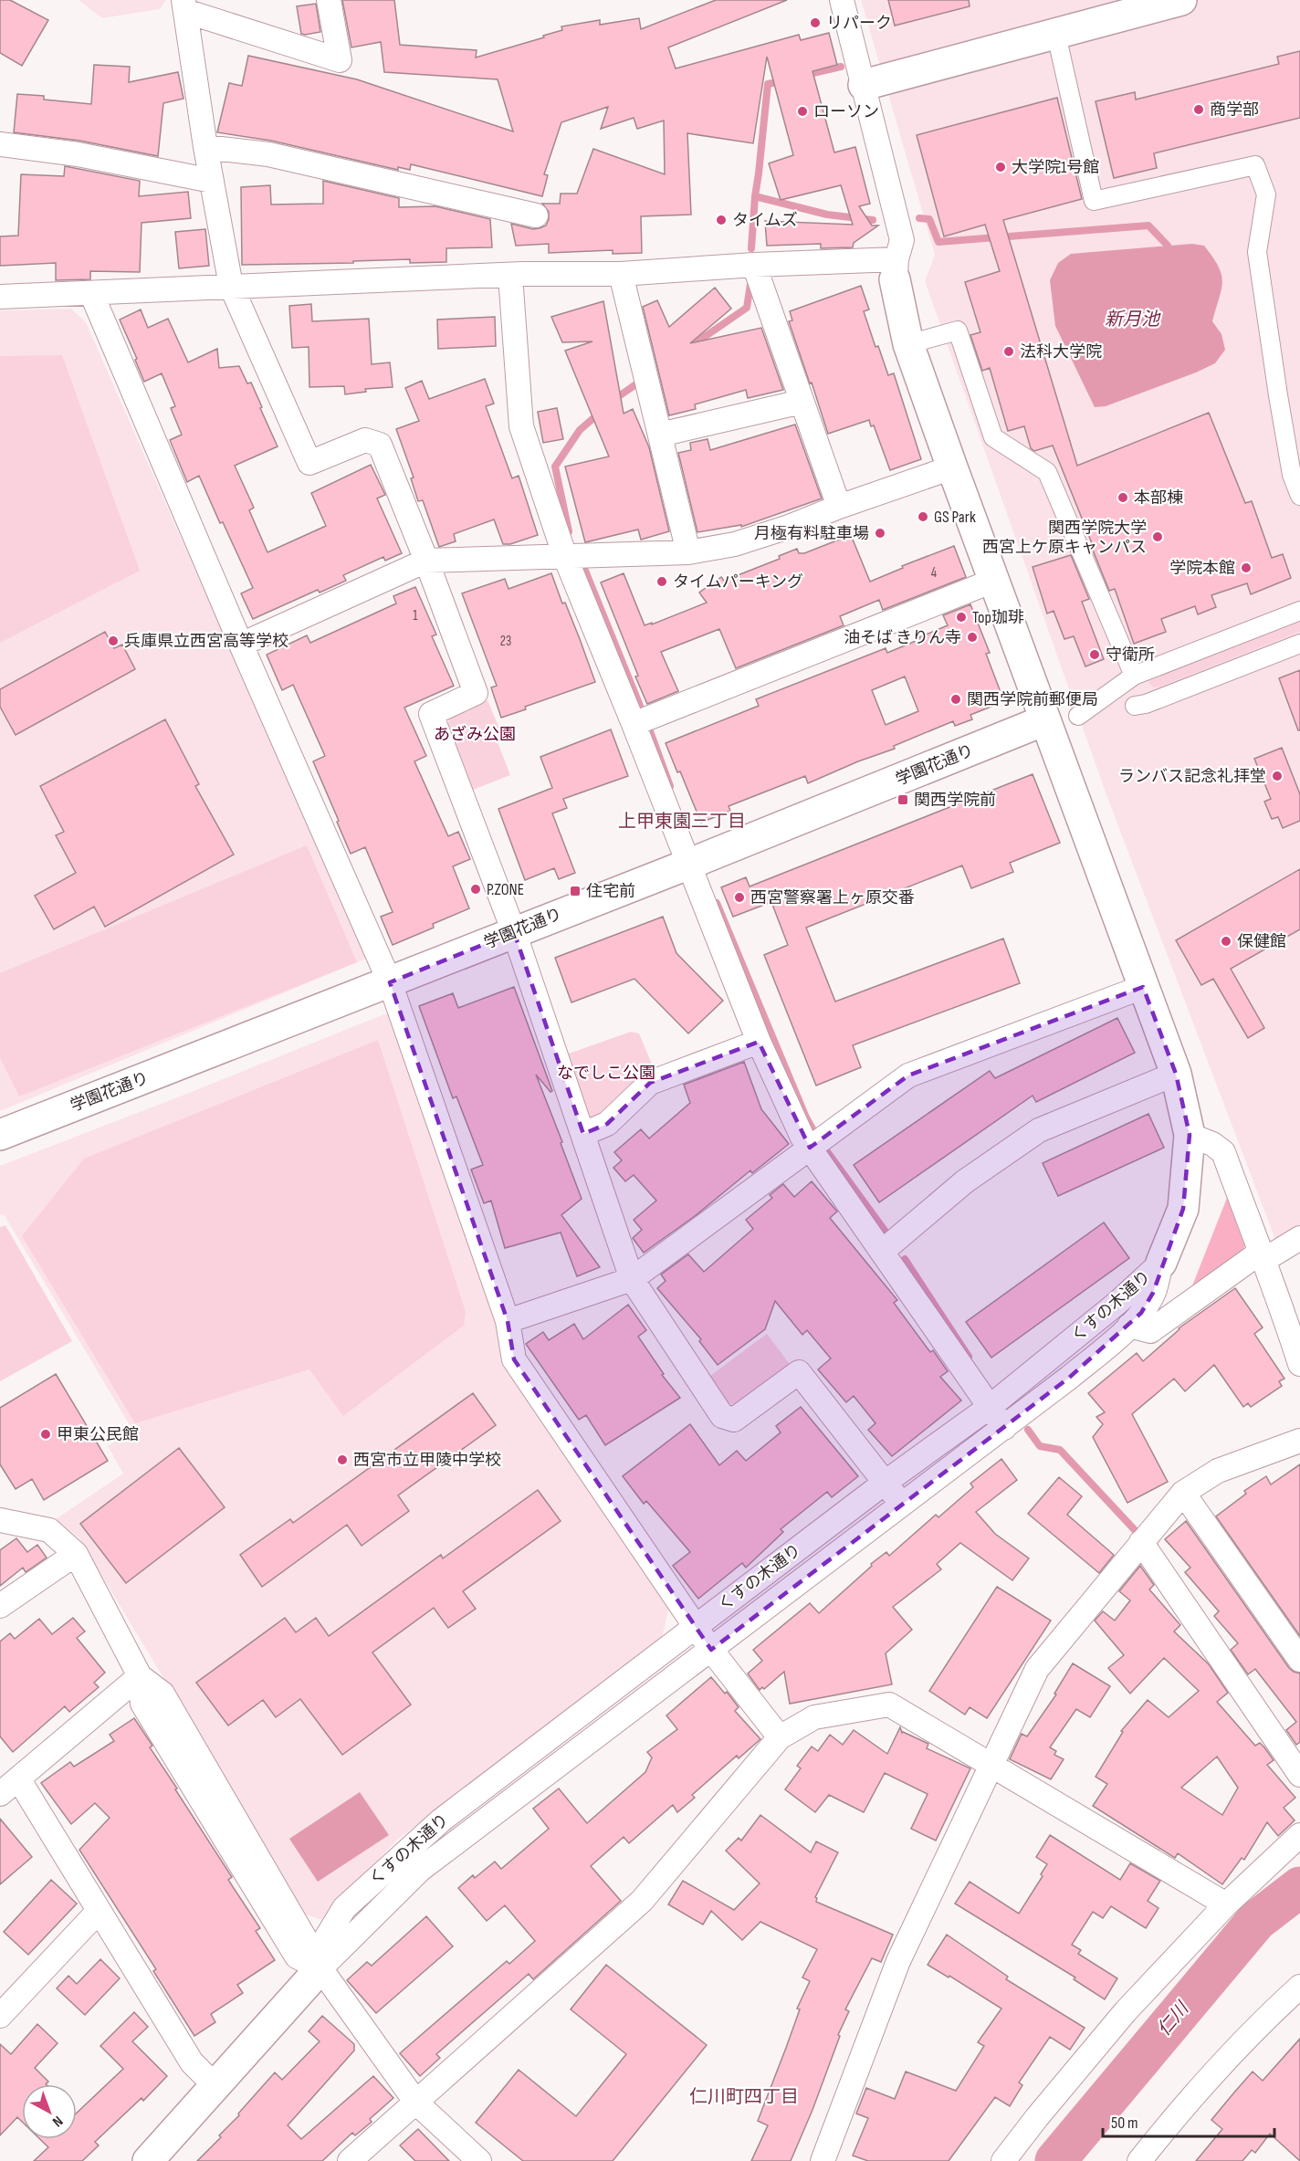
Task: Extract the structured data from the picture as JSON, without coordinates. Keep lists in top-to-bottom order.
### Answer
{
  "streets": {
    "street": ["学園花通り", "くすの木通り"]
  },
  "districts": ["上甲東園三丁目", "仁川町四丁目"],
  "water": ["新月池", "仁川"],
  "parks": ["あざみ公園", "なでしこ公園"],
  "places": {
    "other": [
      "リパーク",
      "商学部",
      "ローソン",
      "大学院1号館",
      "タイムズ",
      "法科大学院",
      "本部棟",
      "GS Park",
      "月極有料駐車場",
      "関西学院大学 西宮上ケ原キャンパス",
      "学院本館",
      "タイムパーキング",
      "Top珈琲",
      "油そば きりん寺",
      "兵庫県立西宮高等学校",
      "守衛所",
      "関西学院前郵便局",
      "ランバス記念礼拝堂",
      "P.ZONE",
      "西宮警察署上ヶ原交番",
      "保健館",
      "甲東公民館",
      "西宮市立甲陵中学校"
    ],
    "transit": ["関西学院前", "住宅前"]
  },
  "house_numbers": ["4", "1", "23"],
  "scale_bar": "50 m",
  "north": "bottom right"
}
